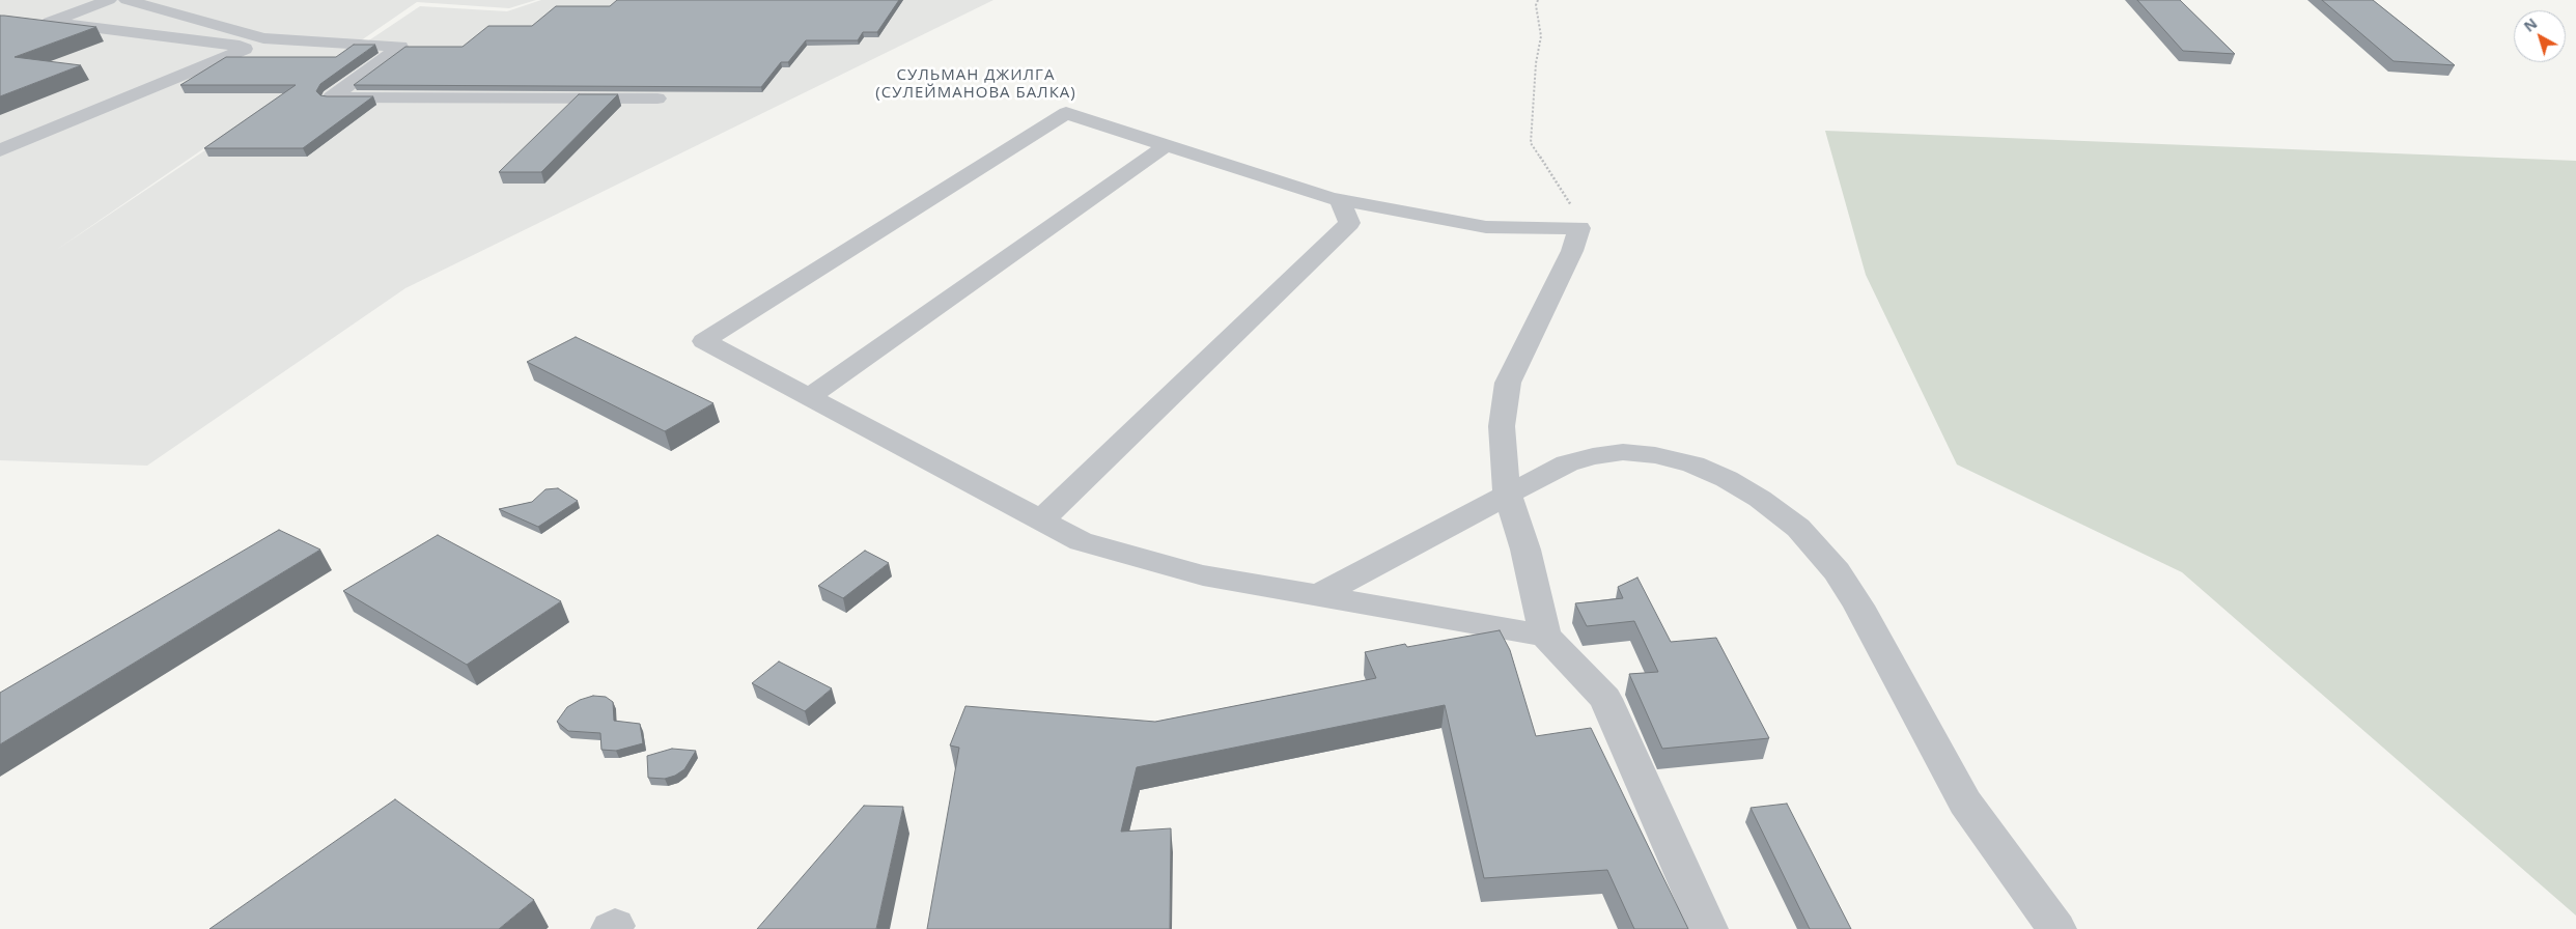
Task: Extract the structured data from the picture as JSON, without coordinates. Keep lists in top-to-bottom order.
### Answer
{
  "districts": ["СУЛЬМАН ДЖИЛГА (СУЛЕЙМАНОВА БАЛКА)"],
  "north": "top left"
}
